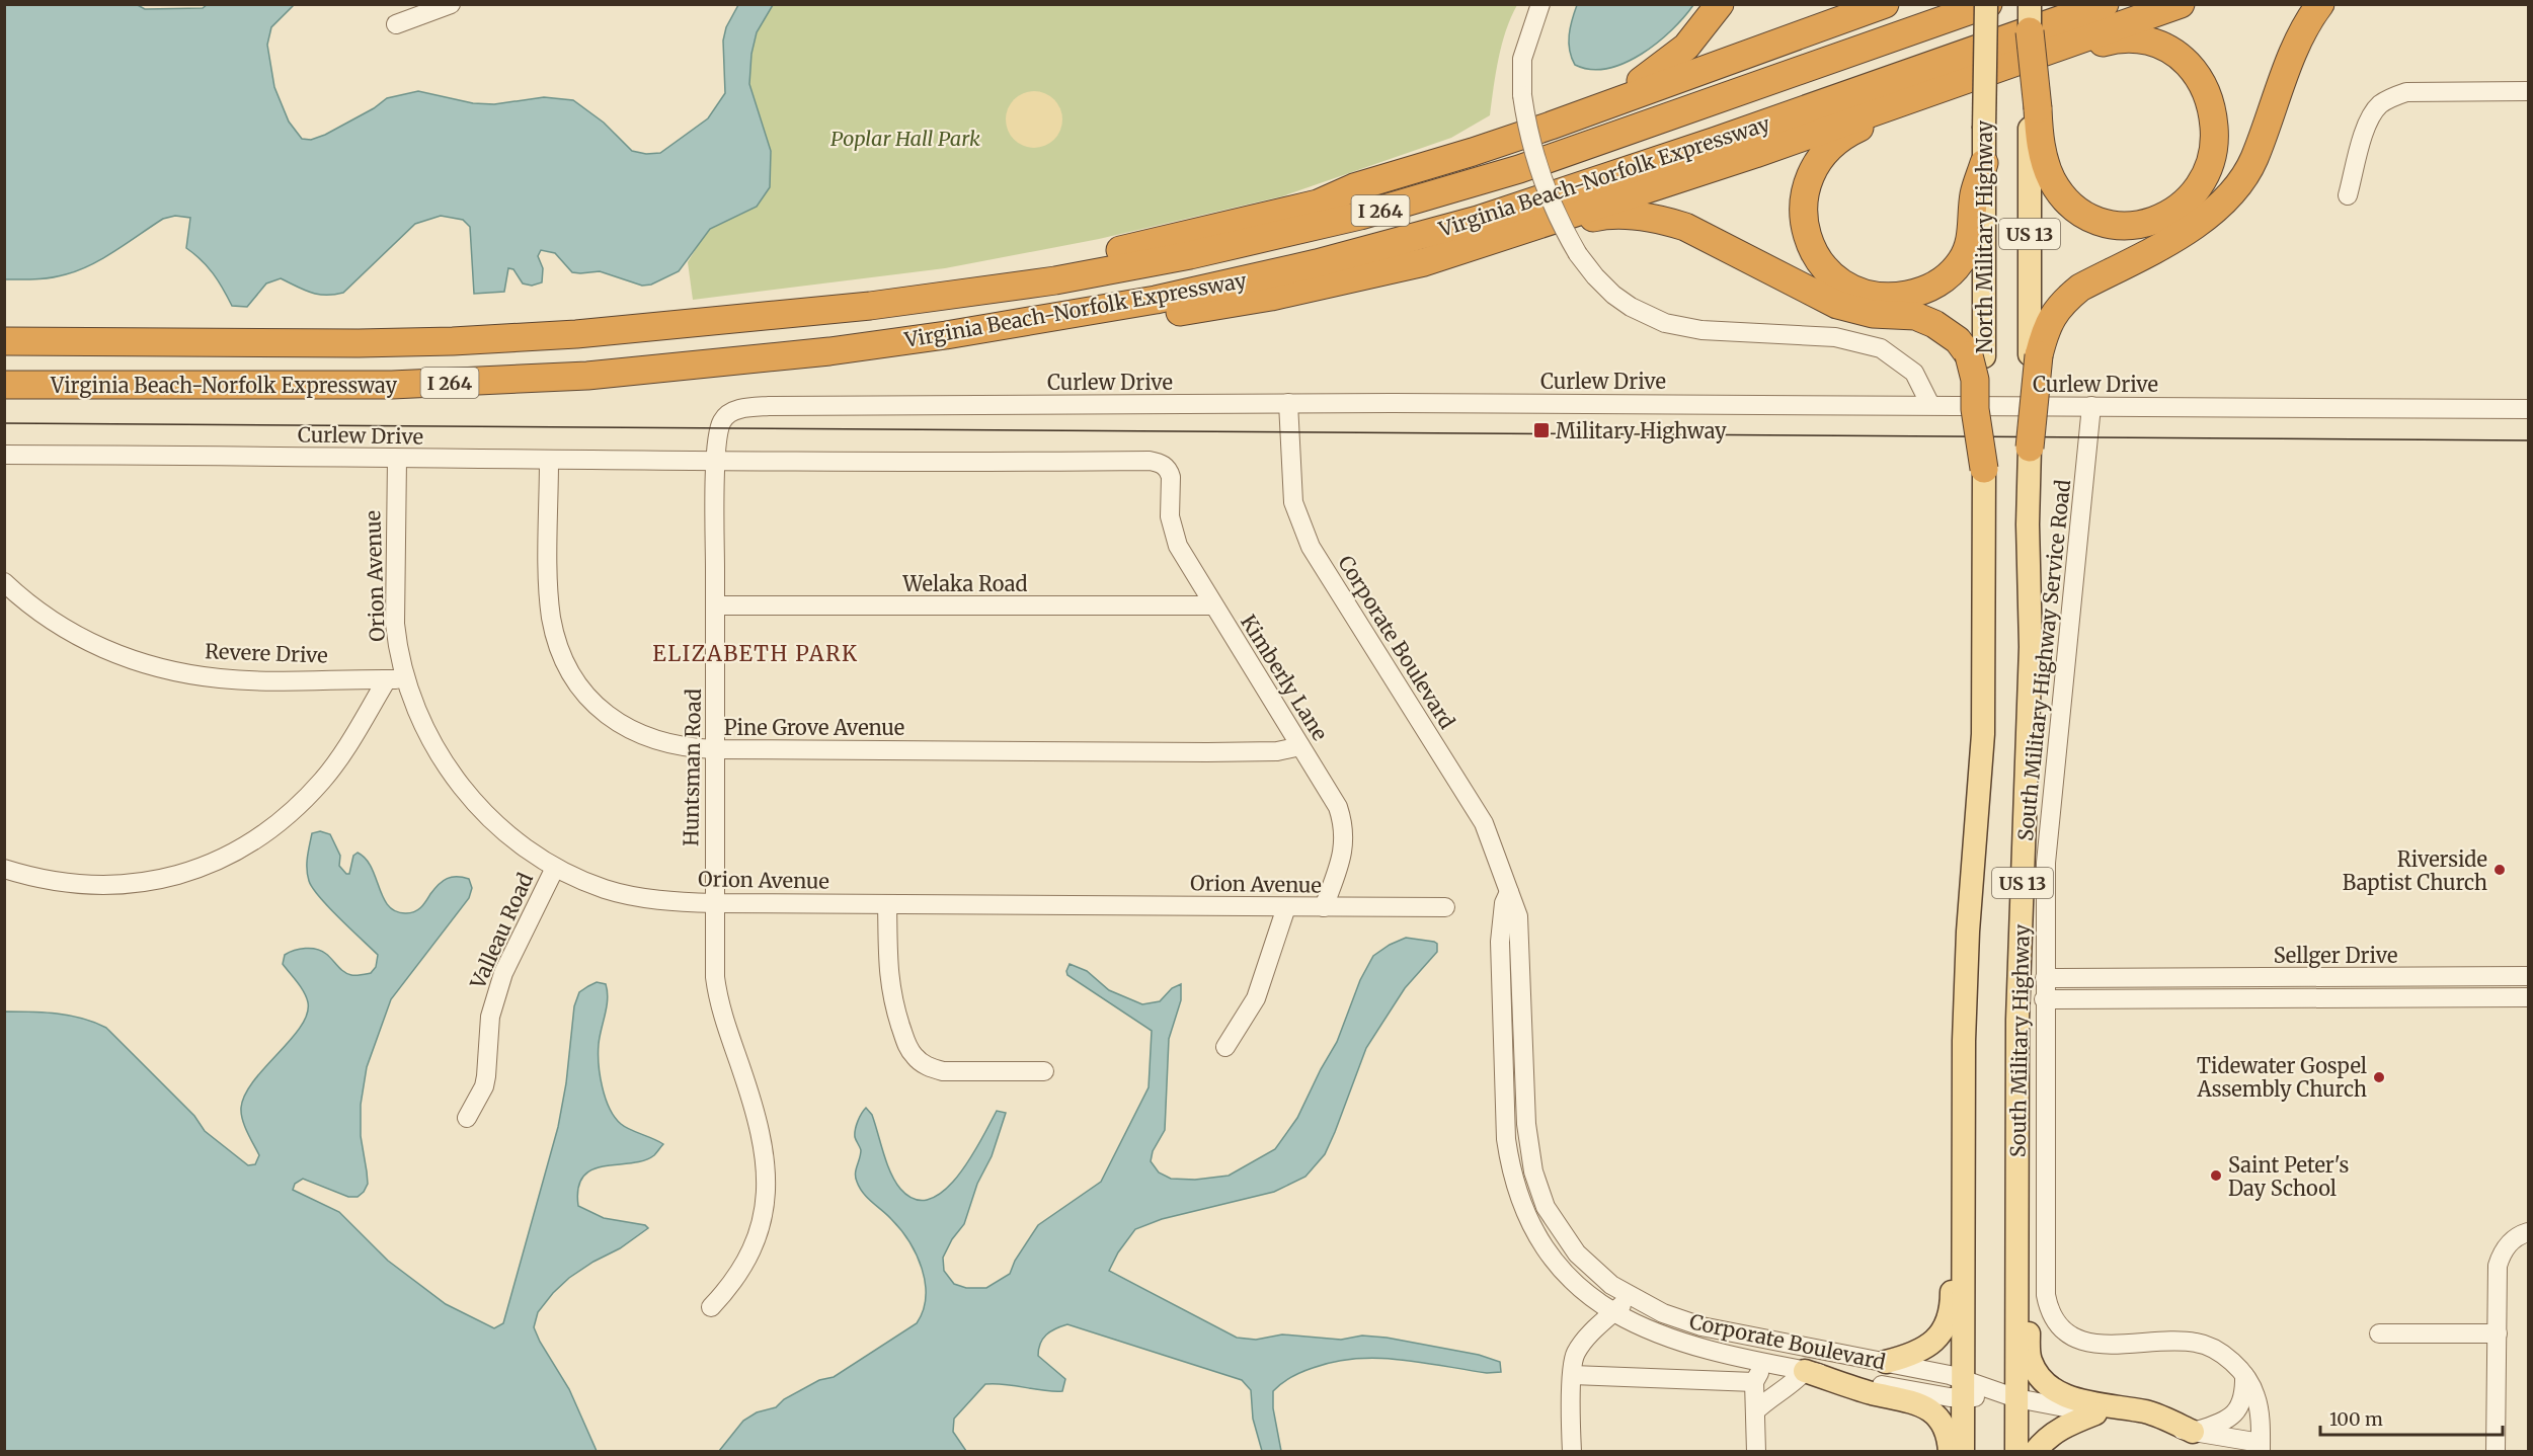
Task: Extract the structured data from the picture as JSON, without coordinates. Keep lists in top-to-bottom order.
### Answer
{
  "streets": {
    "highway": ["Virginia Beach-Norfolk Expressway", "I 264"],
    "main road": ["US 13", "North Military Highway", "South Military Highway"],
    "street": [
      "Curlew Drive",
      "Orion Avenue",
      "Welaka Road",
      "Corporate Boulevard",
      "Revere Drive",
      "South Military Highway Service Road",
      "Kimberly Lane",
      "Pine Grove Avenue",
      "Huntsman Road",
      "Valleau Road",
      "Sellger Drive"
    ]
  },
  "crossings": [
    ["Virginia Beach-Norfolk Expressway", "North Military Highway"],
    ["US 13", "Corporate Boulevard"],
    ["Curlew Drive", "Orion Avenue"],
    ["Curlew Drive", "Corporate Boulevard"],
    ["Curlew Drive", "South Military Highway Service Road"],
    ["Curlew Drive", "Kimberly Lane"],
    ["Curlew Drive", "Pine Grove Avenue"],
    ["Curlew Drive", "Huntsman Road"],
    ["Orion Avenue", "Revere Drive"],
    ["Orion Avenue", "Kimberly Lane"],
    ["Orion Avenue", "Huntsman Road"],
    ["Orion Avenue", "Valleau Road"],
    ["Welaka Road", "Kimberly Lane"],
    ["Welaka Road", "Huntsman Road"],
    ["Corporate Boulevard", "South Military Highway Service Road"],
    ["Corporate Boulevard", "South Military Highway"],
    ["South Military Highway Service Road", "Sellger Drive"],
    ["Kimberly Lane", "Pine Grove Avenue"],
    ["Pine Grove Avenue", "Huntsman Road"]
  ],
  "districts": ["ELIZABETH PARK"],
  "parks": ["Poplar Hall Park"],
  "places": {
    "transit": ["Military Highway"],
    "other": ["Riverside Baptist Church", "Tidewater Gospel Assembly Church", "Saint Peter's Day School"]
  },
  "scale_bar": "100 m"
}
